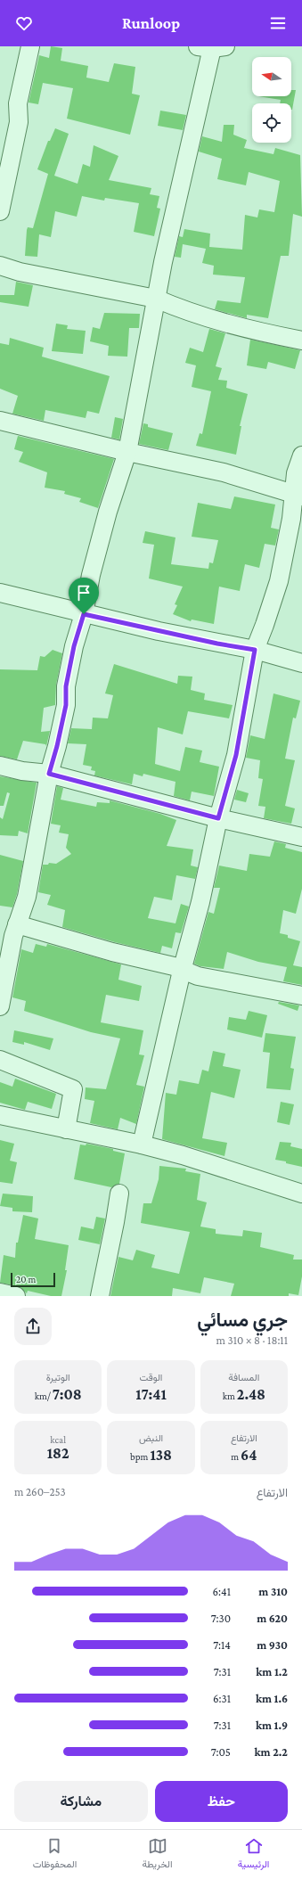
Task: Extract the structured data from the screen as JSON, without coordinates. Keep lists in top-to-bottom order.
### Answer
{
  "scale_bar": "20 m",
  "north": "left",
  "page": {
    "header": "Runloop",
    "scale": "20 m",
    "heading": ["جري مسائي", "18:11 · 8 × 310 m"],
    "stats": [
      ["المسافة", "2.48 km"],
      ["الوقت", "17:41"],
      ["الوتيرة", "7:08 /km"],
      ["الارتفاع", "64 m"],
      ["النبض", "138 bpm"],
      ["kcal", "182"]
    ],
    "chart": ["الارتفاع", "253–260 m"],
    "list": [
      {
        "name": "310 m",
        "note": "6:41"
      },
      {
        "name": "620 m",
        "note": "7:30"
      },
      {
        "name": "930 m",
        "note": "7:14"
      },
      {
        "name": "1.2 km",
        "note": "7:31"
      },
      {
        "name": "1.6 km",
        "note": "6:31"
      },
      {
        "name": "1.9 km",
        "note": "7:31"
      },
      {
        "name": "2.2 km",
        "note": "7:05"
      }
    ],
    "buttons": ["حفظ", "مشاركة"],
    "tabs": ["الرئيسية", "الخريطة", "المحفوظات"]
  }
}
